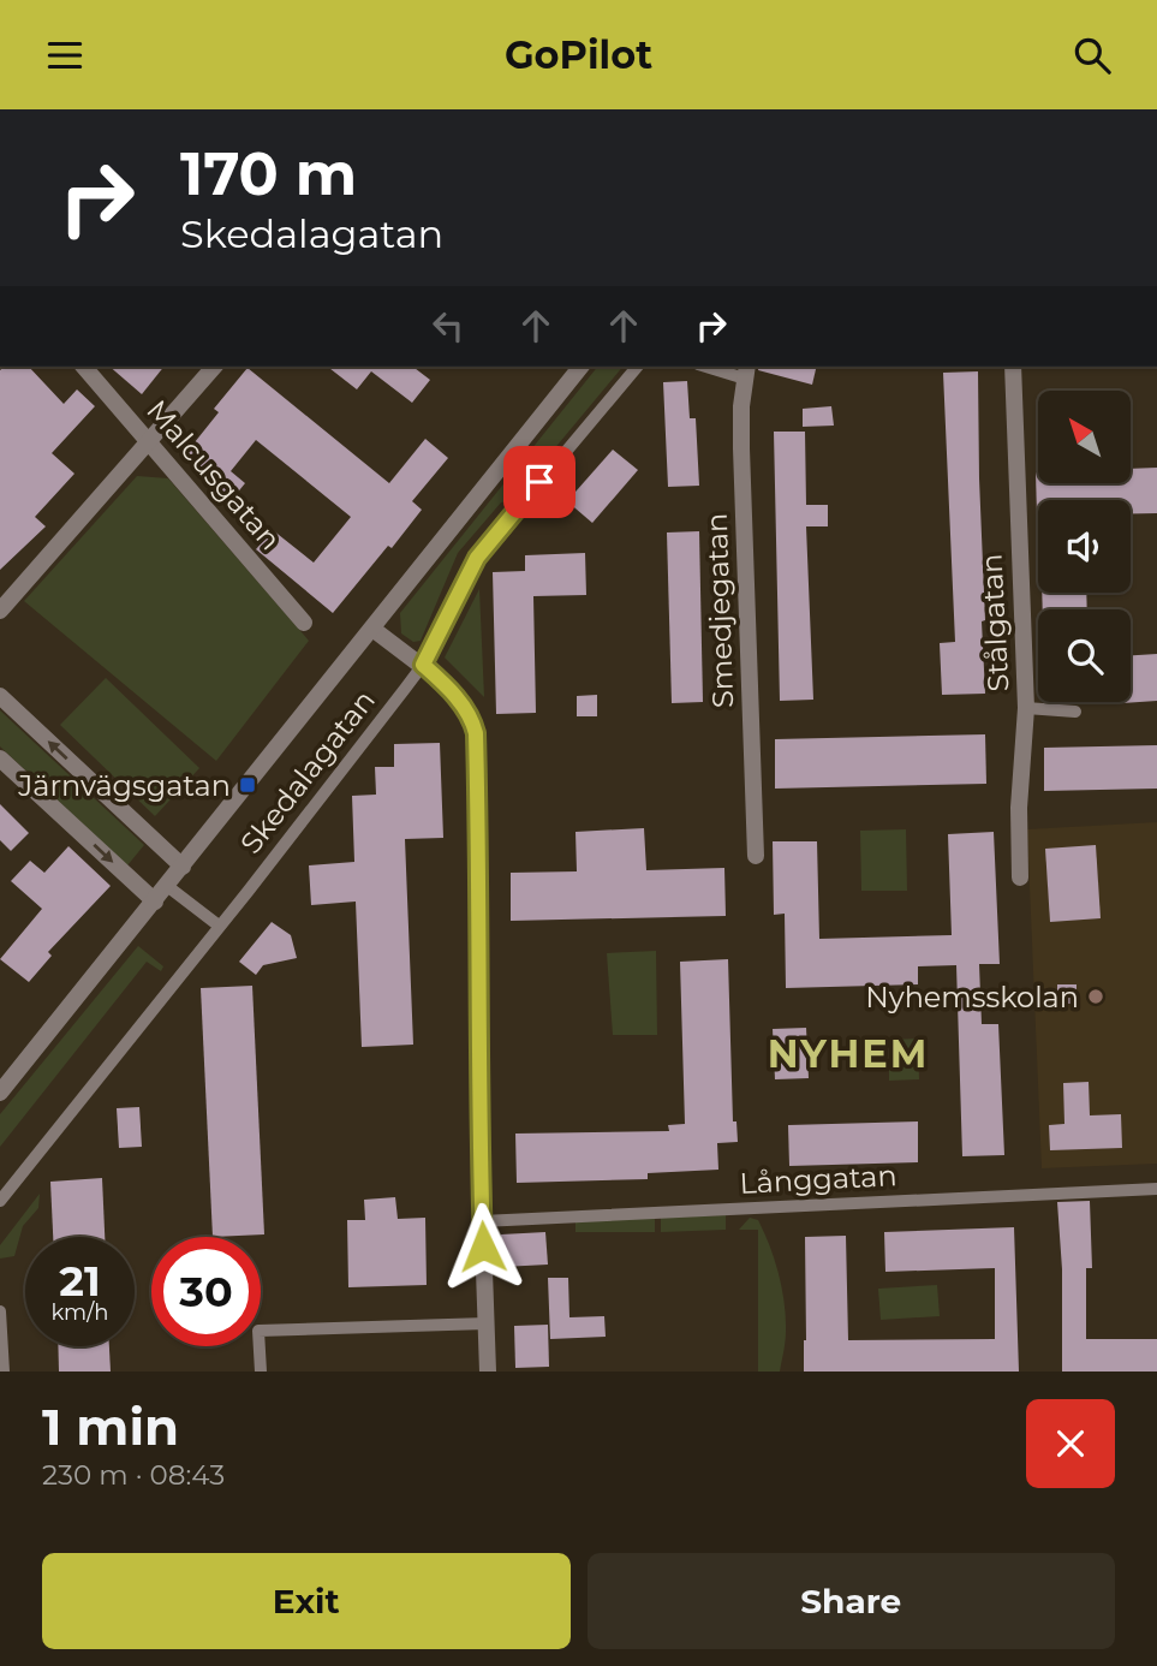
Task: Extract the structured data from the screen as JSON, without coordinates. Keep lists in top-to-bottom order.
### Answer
{
  "streets": {
    "street": ["Malcusgatan", "Smedjegatan", "Stålgatan"],
    "lane": ["Skedalagatan", "Långgatan"]
  },
  "districts": ["NYHEM"],
  "places": {
    "transit": ["Järnvägsgatan"],
    "other": ["Nyhemsskolan"]
  },
  "north": "top left",
  "page": {
    "header": "GoPilot",
    "turn": ["170 m", "Skedalagatan"],
    "speed": "21 km/h",
    "limit": "30",
    "heading": ["1 min", "230 m · 08:43"],
    "buttons": ["Exit", "Share"]
  }
}
